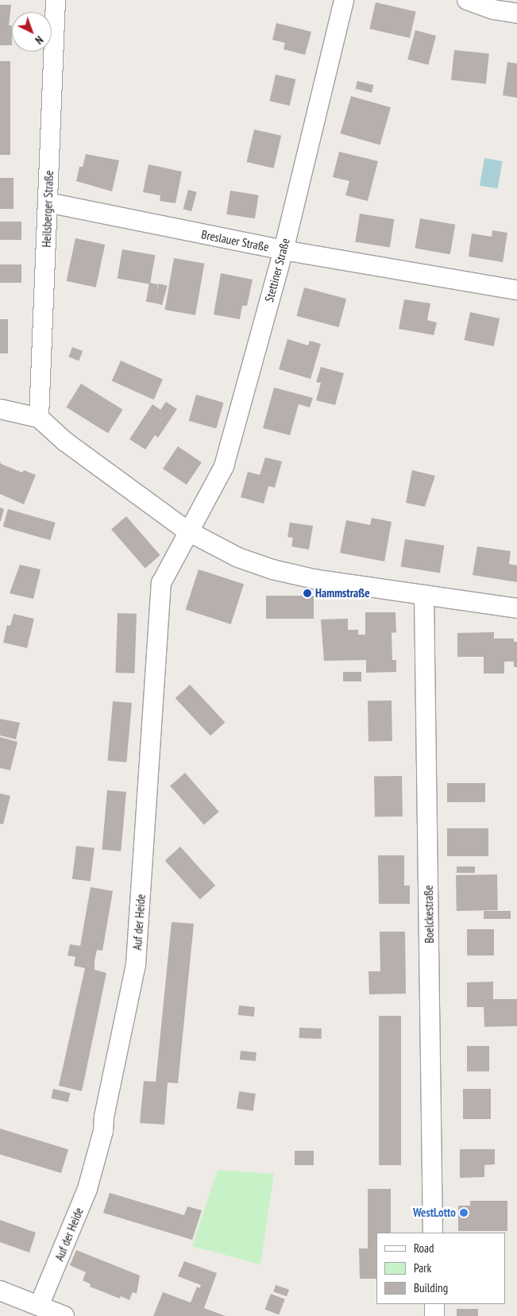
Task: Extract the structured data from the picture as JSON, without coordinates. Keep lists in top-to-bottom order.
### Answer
{
  "streets": {
    "street": [
      "Heilsberger Straße",
      "Breslauer Straße",
      "Stettiner Straße",
      "Boelckestraße",
      "Auf der Heide"
    ]
  },
  "crossings": [
    ["Heilsberger Straße", "Breslauer Straße"],
    ["Breslauer Straße", "Stettiner Straße"],
    ["Stettiner Straße", "Auf der Heide"]
  ],
  "places": ["Hammstraße", "WestLotto"],
  "legend": ["Road", "Park", "Building"],
  "north": "bottom right"
}
